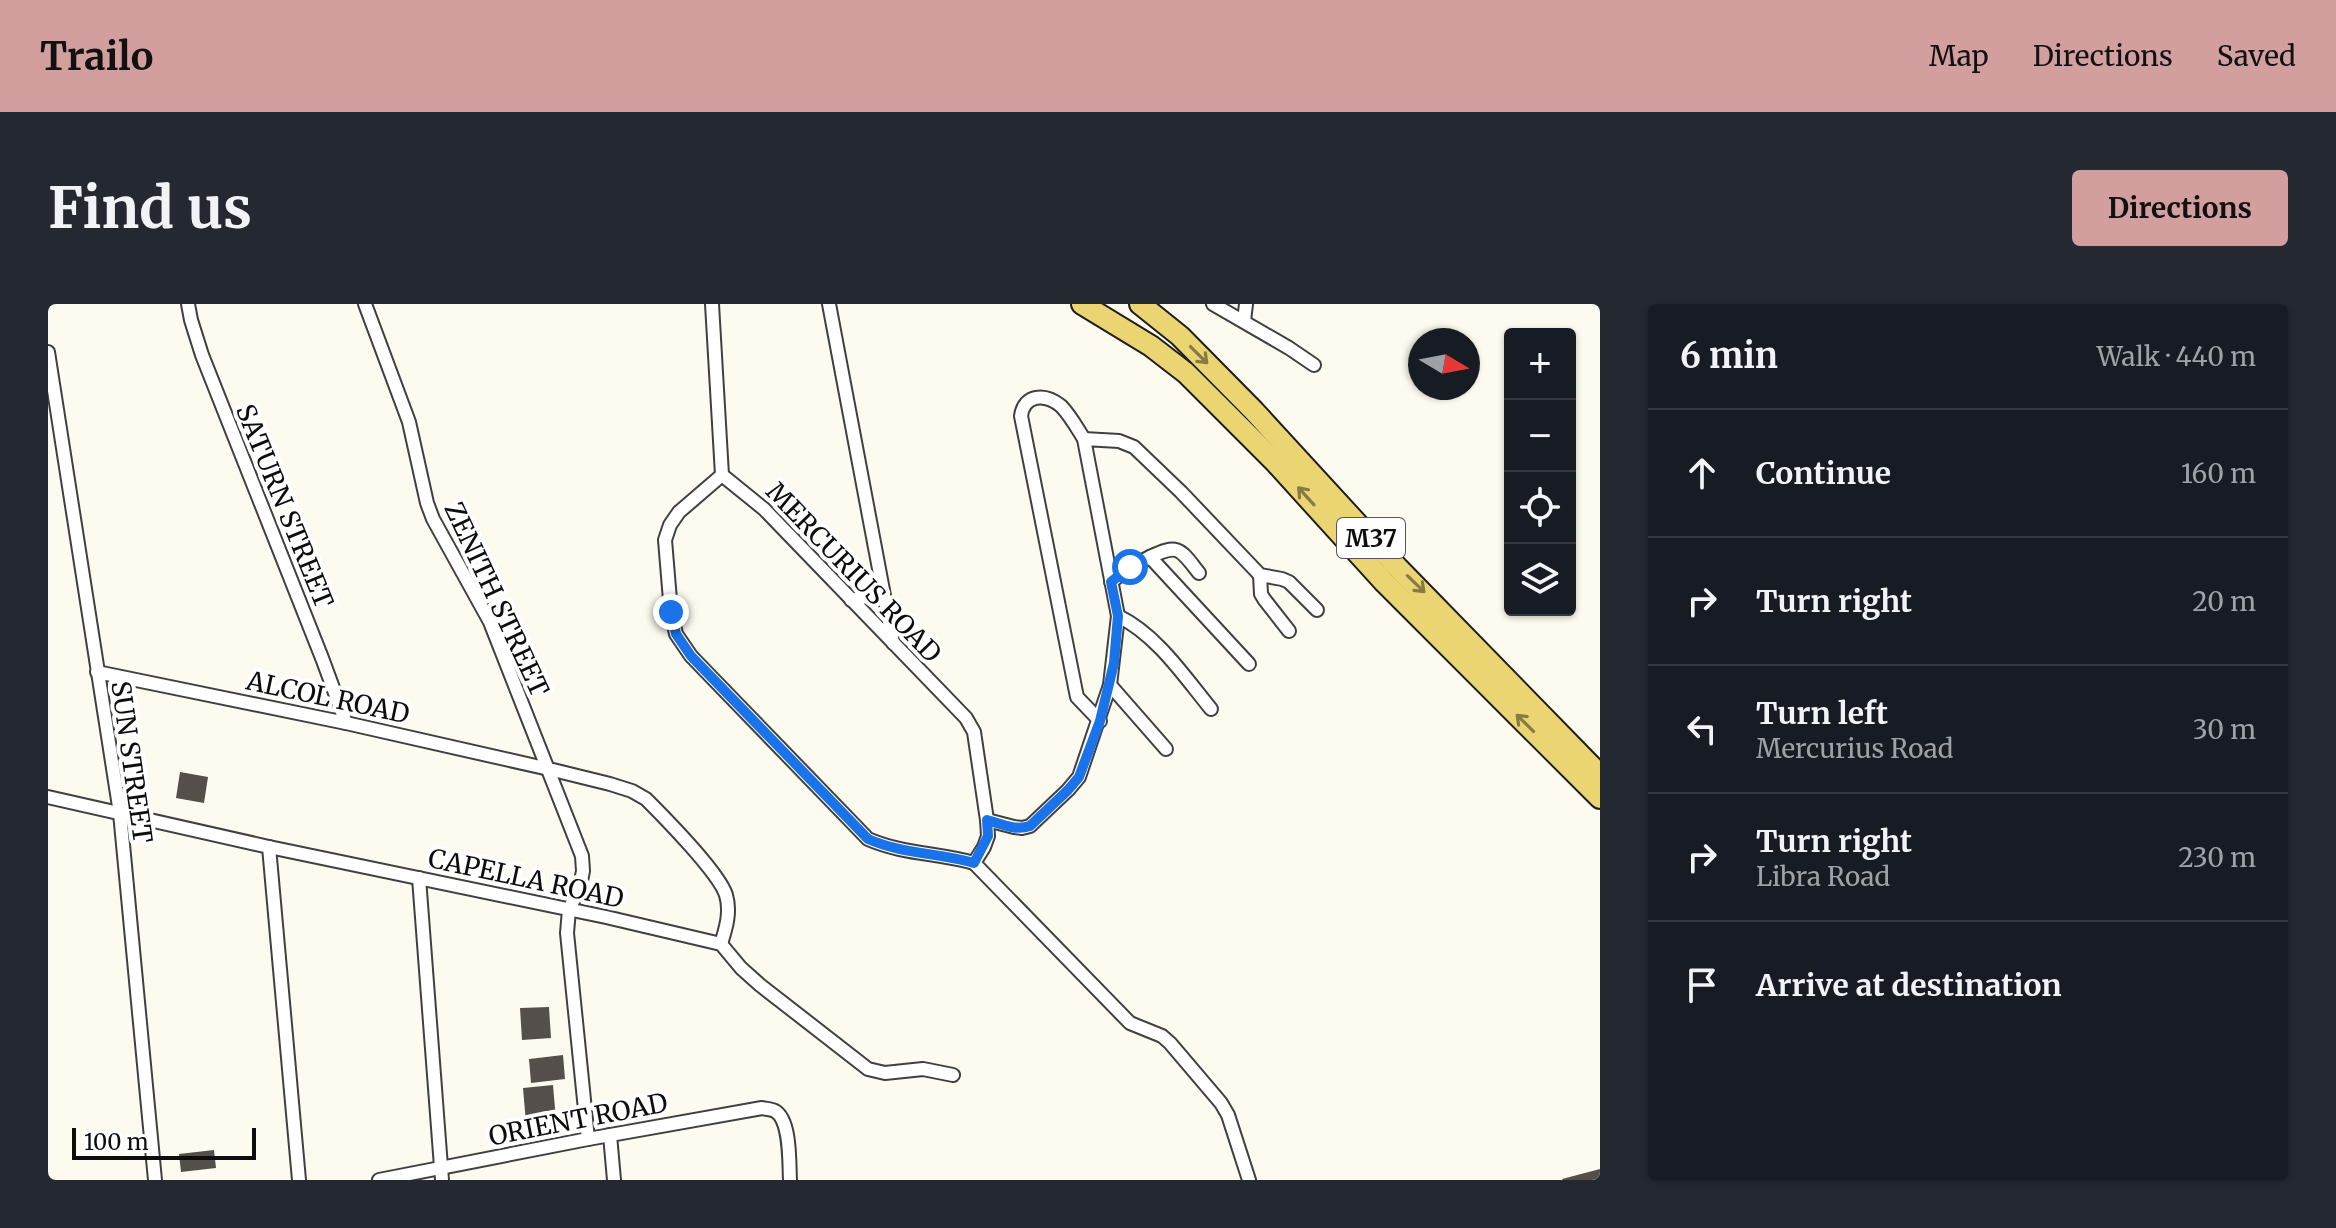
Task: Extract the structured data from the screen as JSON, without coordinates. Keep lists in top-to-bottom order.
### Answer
{
  "streets": {
    "main road": ["M37"],
    "street": [
      "SATURN STREET",
      "MERCURIUS ROAD",
      "ZENITH STREET",
      "ALCOL ROAD",
      "SUN STREET",
      "CAPELLA ROAD",
      "ORIENT ROAD"
    ]
  },
  "crossings": [
    ["SATURN STREET", "ALCOL ROAD"],
    ["ZENITH STREET", "ALCOL ROAD"],
    ["ZENITH STREET", "CAPELLA ROAD"],
    ["ZENITH STREET", "ORIENT ROAD"],
    ["ALCOL ROAD", "SUN STREET"],
    ["ALCOL ROAD", "CAPELLA ROAD"],
    ["SUN STREET", "CAPELLA ROAD"]
  ],
  "scale_bar": "100 m",
  "north": "right",
  "page": {
    "header": "Trailo",
    "nav": ["Map", "Directions", "Saved"],
    "buttons": "Directions",
    "title": "Find us",
    "heading": ["6 min", "Walk · 440 m"],
    "map_buttons": ["+", "−"],
    "list": [
      ["Continue", "160 m"],
      ["Turn right", "20 m"],
      ["Turn left", "Mercurius Road", "30 m"],
      ["Turn right", "Libra Road", "230 m"],
      "Arrive at destination"
    ],
    "scale": "100 m"
  }
}
